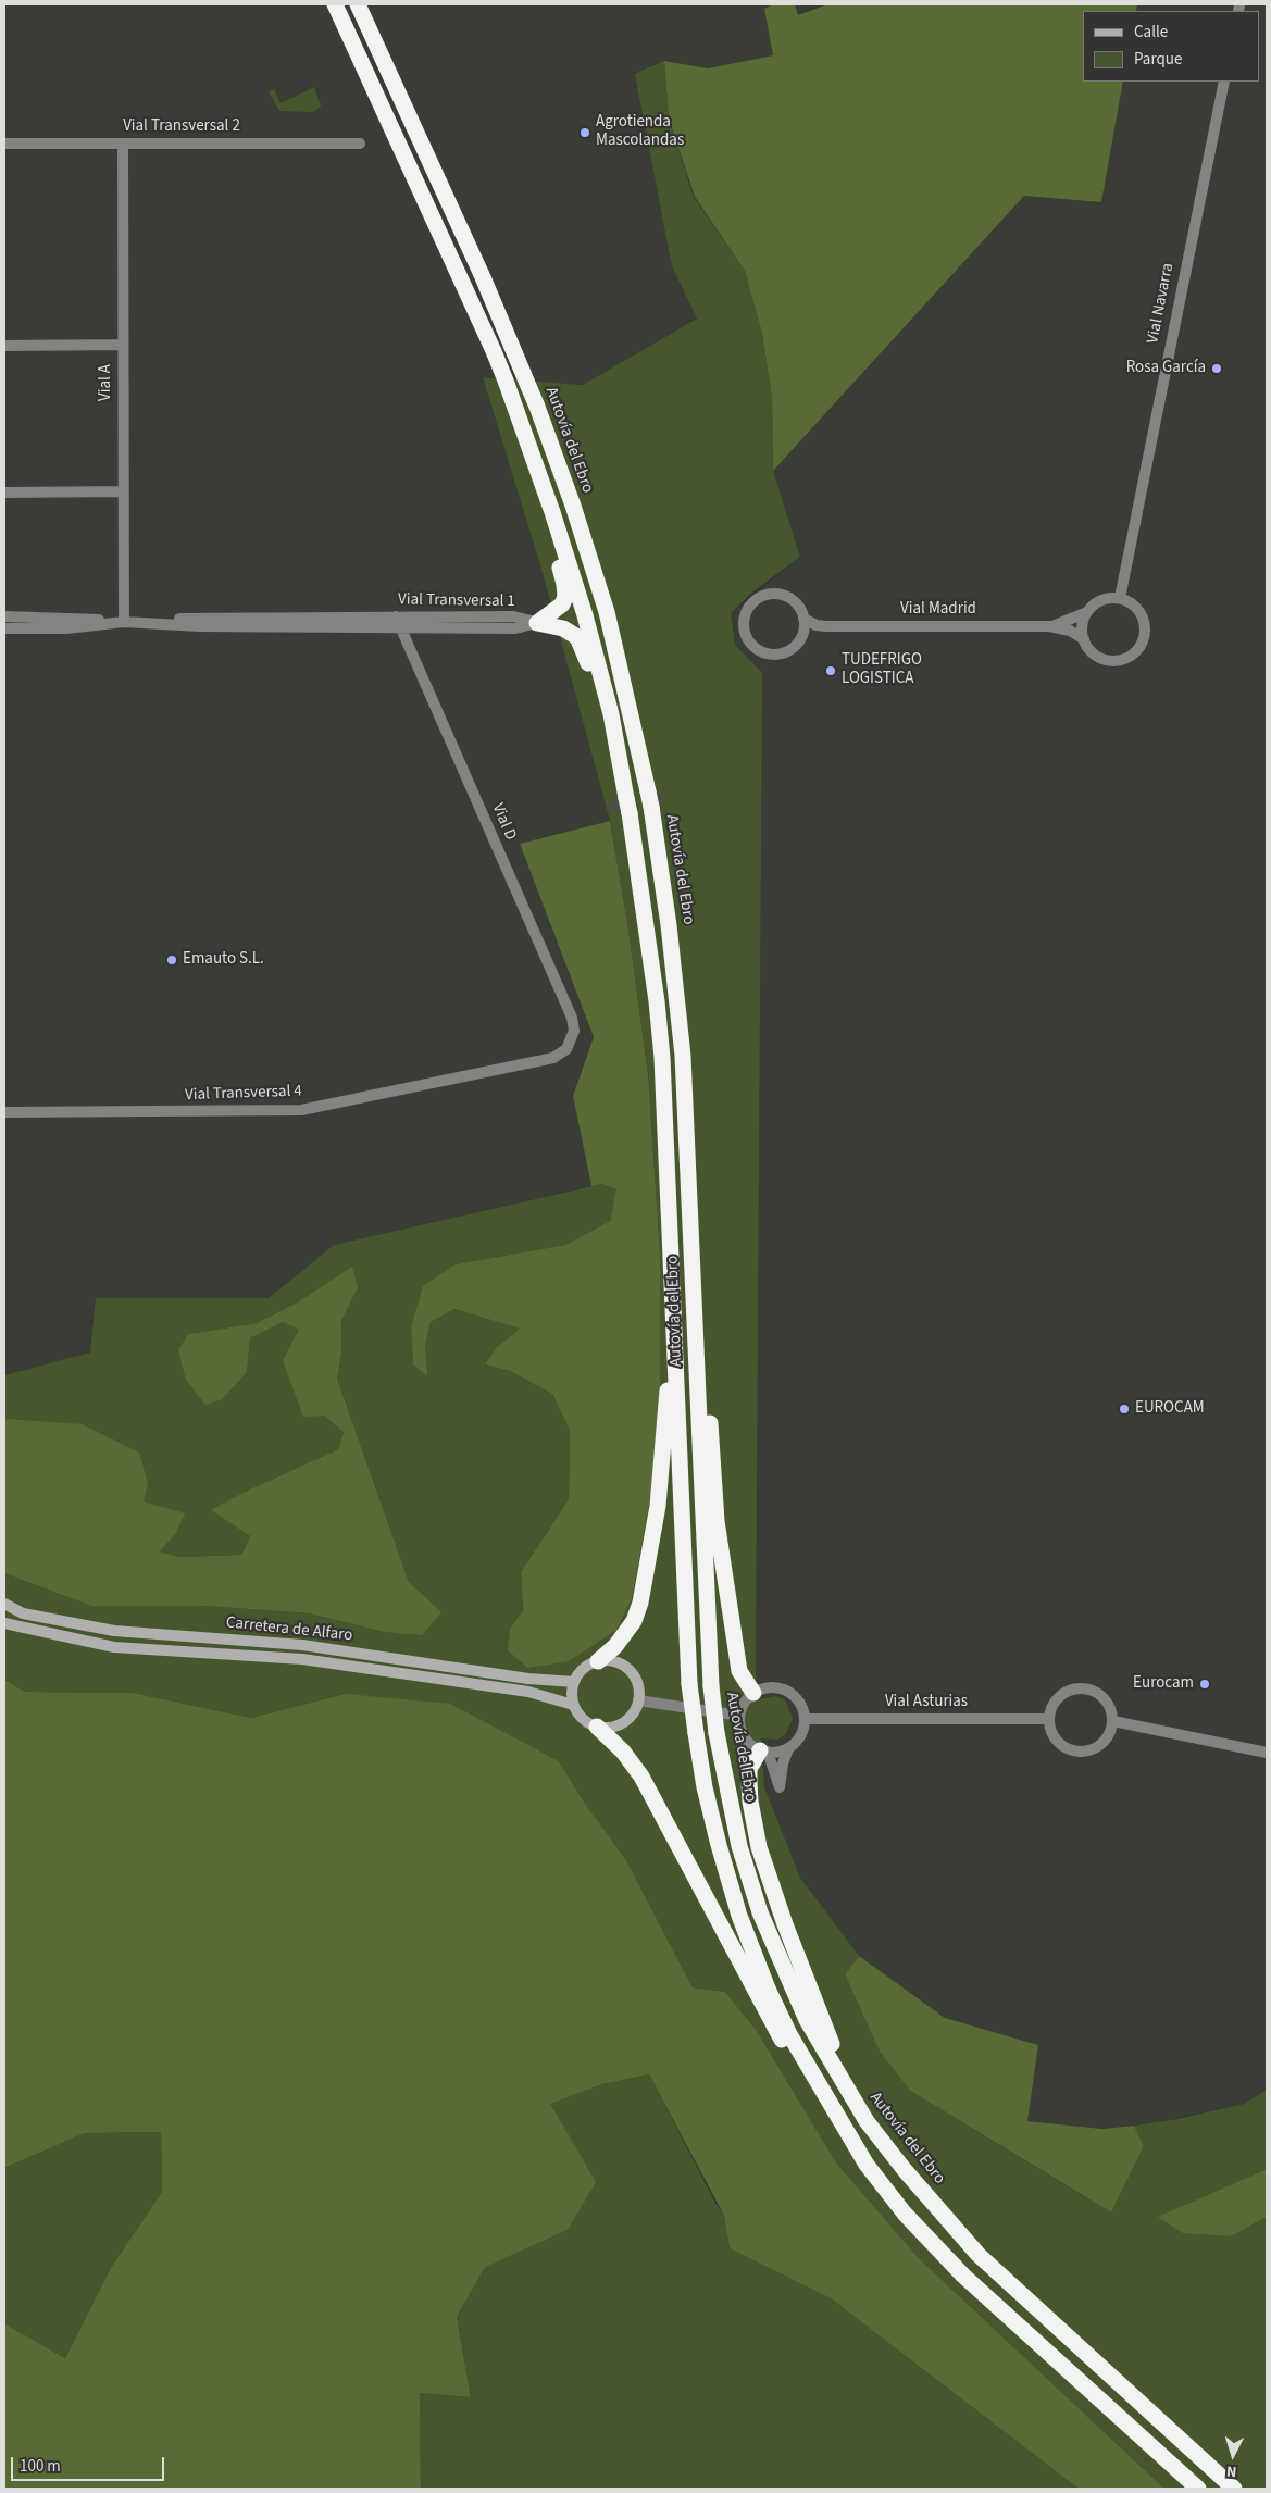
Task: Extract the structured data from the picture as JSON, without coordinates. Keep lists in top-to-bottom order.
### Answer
{
  "streets": {
    "highway": ["Autovía del Ebro"],
    "main road": ["Carretera de Alfaro"],
    "street": [
      "Vial Transversal 2",
      "Vial Navarra",
      "Vial A",
      "Vial Transversal 1",
      "Vial Madrid",
      "Vial D",
      "Vial Transversal 4",
      "Vial Asturias"
    ]
  },
  "crossings": [
    ["Vial Transversal 2", "Vial A"],
    ["Vial Navarra", "Vial Madrid"],
    ["Vial A", "Vial Transversal 1"],
    ["Vial Transversal 1", "Vial D"],
    ["Vial D", "Vial Transversal 4"]
  ],
  "places": [
    "Agrotienda Mascolandas",
    "Rosa García",
    "TUDEFRIGO LOGISTICA",
    "Emauto S.L.",
    "EUROCAM",
    "Eurocam"
  ],
  "legend": ["Calle", "Parque"],
  "scale_bar": "100 m",
  "north": "bottom"
}
